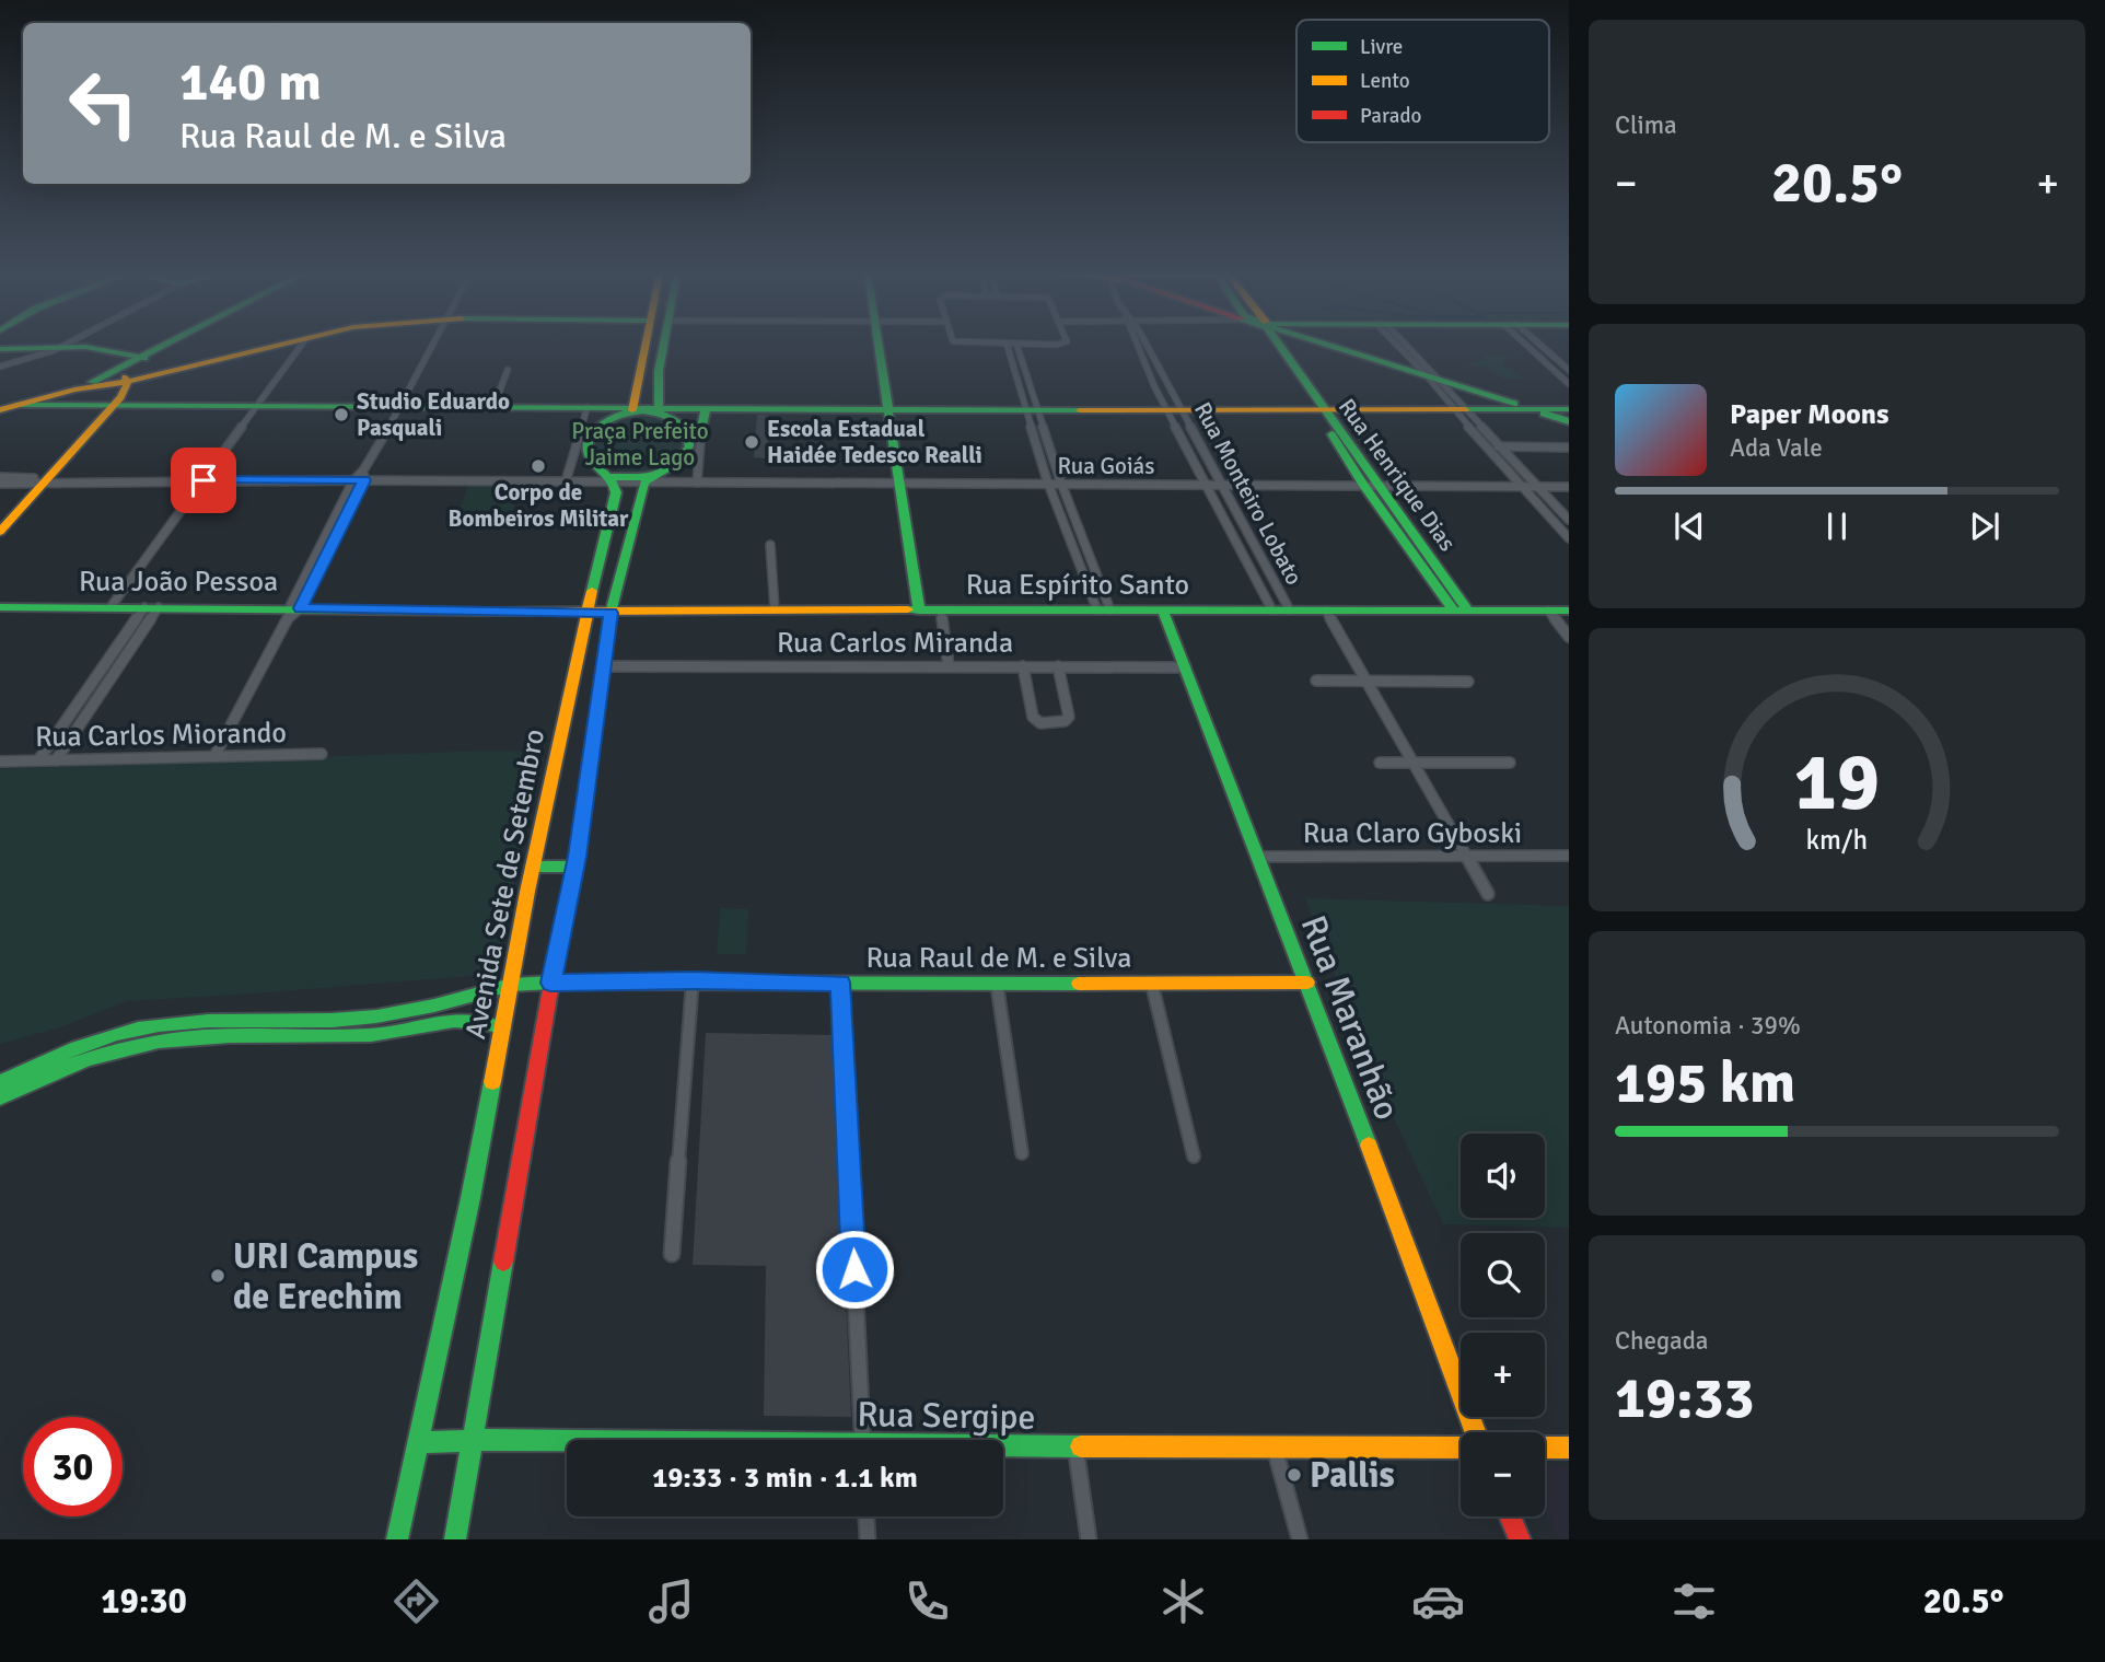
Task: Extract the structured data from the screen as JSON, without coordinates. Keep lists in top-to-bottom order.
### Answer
{
  "streets": {
    "main road": [
      "Rua Henrique Dias",
      "Rua João Pessoa",
      "Rua Espírito Santo",
      "Avenida Sete de Setembro",
      "Rua Raul de M. e Silva",
      "Rua Maranhão",
      "Rua Sergipe"
    ],
    "street": [
      "Rua Goiás",
      "Rua Monteiro Lobato",
      "Rua Carlos Miranda",
      "Rua Carlos Miorando",
      "Rua Claro Gyboski"
    ]
  },
  "crossings": [
    ["Rua Goiás", "Rua Henrique Dias"],
    ["Rua Goiás", "Rua Monteiro Lobato"],
    ["Rua Goiás", "Avenida Sete de Setembro"],
    ["Rua Henrique Dias", "Rua Espírito Santo"],
    ["Rua Monteiro Lobato", "Rua Espírito Santo"],
    ["Rua João Pessoa", "Rua Espírito Santo"],
    ["Rua João Pessoa", "Avenida Sete de Setembro"],
    ["Rua Espírito Santo", "Avenida Sete de Setembro"],
    ["Rua Espírito Santo", "Rua Maranhão"],
    ["Rua Carlos Miranda", "Avenida Sete de Setembro"],
    ["Rua Carlos Miranda", "Rua Maranhão"],
    ["Rua Claro Gyboski", "Rua Maranhão"],
    ["Avenida Sete de Setembro", "Rua Raul de M. e Silva"],
    ["Avenida Sete de Setembro", "Rua Sergipe"],
    ["Rua Raul de M. e Silva", "Rua Maranhão"]
  ],
  "parks": ["Praça Prefeito Jaime Lago"],
  "places": [
    "Studio Eduardo Pasquali",
    "Escola Estadual Haidée Tedesco Realli",
    "Corpo de Bombeiros Militar",
    "URI Campus de Erechim",
    "Pallis"
  ],
  "legend": ["Livre", "Lento", "Parado"],
  "page": {
    "tile": [
      "Clima",
      ["Autonomia · 39%", "195 km"],
      ["Chegada", "19:33"]
    ],
    "turn": ["140 m", "Rua Raul de M. e Silva"],
    "heat": ["−", "20.5°", "+"],
    "song": ["Paper Moons", "Ada Vale"],
    "map_buttons": ["+", "−"],
    "limit": "30",
    "trip": "19:33 · 3 min · 1.1 km",
    "tabs": ["19:30", "20.5°"],
    "gauge": ["19", "km/h"]
  }
}
